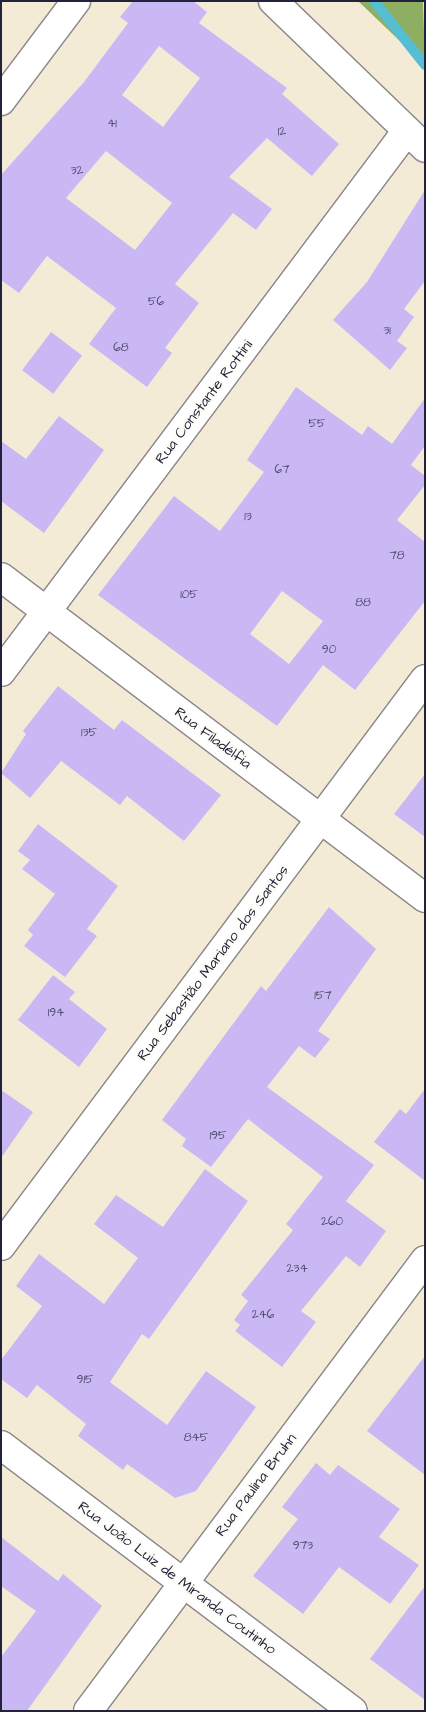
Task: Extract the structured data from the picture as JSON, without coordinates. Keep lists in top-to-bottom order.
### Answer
{
  "streets": {
    "street": [
      "Rua Constante Rottini",
      "Rua Filadélfia",
      "Rua Sebastião Mariano dos Santos",
      "Rua Paulina Bruhn",
      "Rua João Luiz de Miranda Coutinho"
    ]
  },
  "crossings": [
    ["Rua Constante Rottini", "Rua Filadélfia"],
    ["Rua Filadélfia", "Rua Sebastião Mariano dos Santos"],
    ["Rua Paulina Bruhn", "Rua João Luiz de Miranda Coutinho"]
  ],
  "house_numbers": [
    "41",
    "12",
    "32",
    "56",
    "31",
    "68",
    "55",
    "67",
    "13",
    "78",
    "105",
    "88",
    "90",
    "135",
    "157",
    "194",
    "195",
    "260",
    "234",
    "246",
    "915",
    "845",
    "973"
  ]
}
